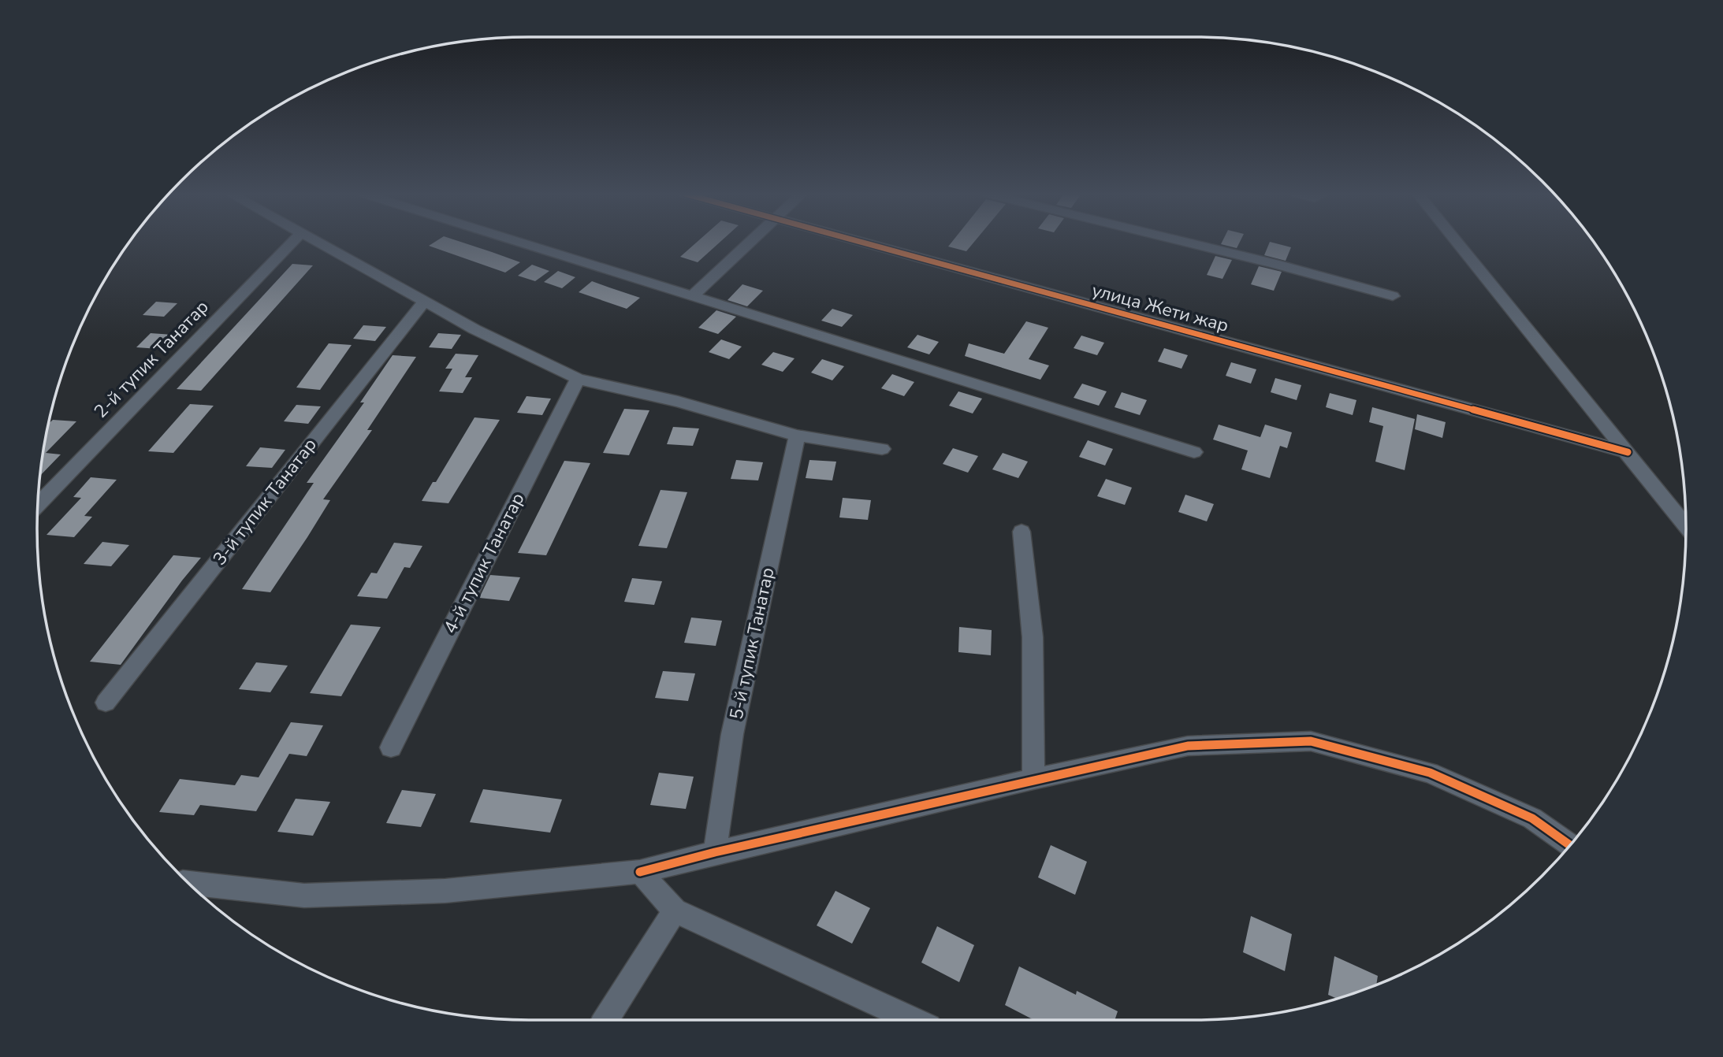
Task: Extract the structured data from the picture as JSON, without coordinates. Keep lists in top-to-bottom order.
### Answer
{
  "streets": {
    "street": [
      "улица Жети жар",
      "2-й тупик Танатар",
      "3-й тупик Танатар",
      "4-й тупик Танатар",
      "5-й тупик Танатар"
    ]
  }
}
